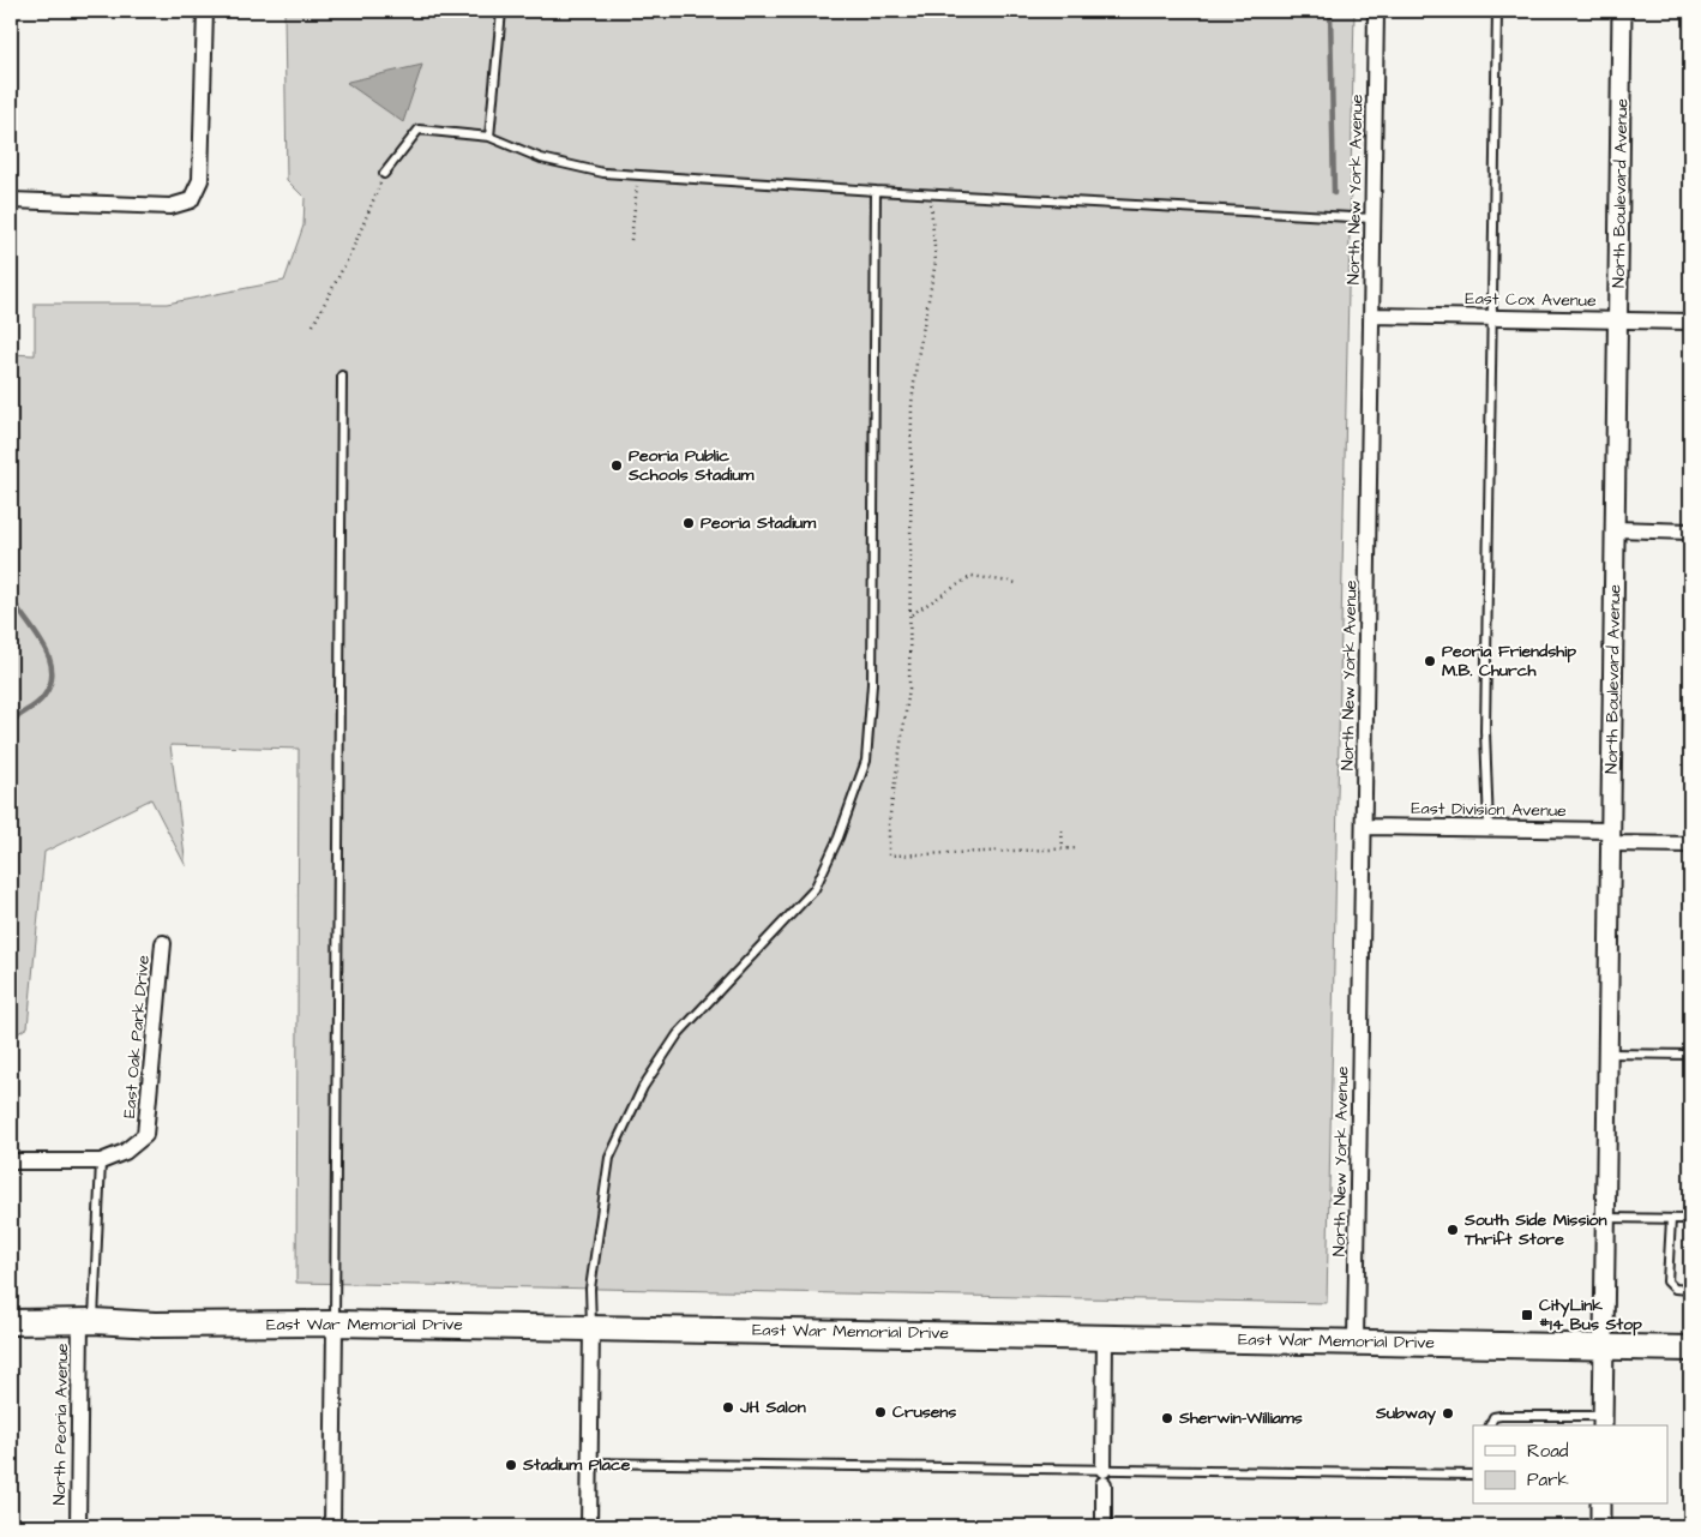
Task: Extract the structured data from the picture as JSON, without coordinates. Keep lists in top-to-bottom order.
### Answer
{
  "streets": {
    "highway": ["East War Memorial Drive"],
    "street": [
      "North New York Avenue",
      "North Boulevard Avenue",
      "East Cox Avenue",
      "East Division Avenue",
      "East Oak Park Drive",
      "North Peoria Avenue"
    ]
  },
  "crossings": [
    ["North New York Avenue", "East Cox Avenue"],
    ["North New York Avenue", "East Division Avenue"],
    ["North New York Avenue", "East War Memorial Drive"],
    ["North Boulevard Avenue", "East Cox Avenue"],
    ["North Boulevard Avenue", "East Division Avenue"],
    ["North Boulevard Avenue", "East War Memorial Drive"],
    ["East Oak Park Drive", "North Peoria Avenue"],
    ["East War Memorial Drive", "North Peoria Avenue"]
  ],
  "places": {
    "other": [
      "Peoria Public Schools Stadium",
      "Peoria Stadium",
      "Peoria Friendship M.B. Church",
      "South Side Mission Thrift Store",
      "JH Salon",
      "Crusens",
      "Subway",
      "Sherwin-Williams",
      "Stadium Place"
    ],
    "transit": ["CityLink #14 Bus Stop"]
  },
  "legend": ["Road", "Park"]
}
